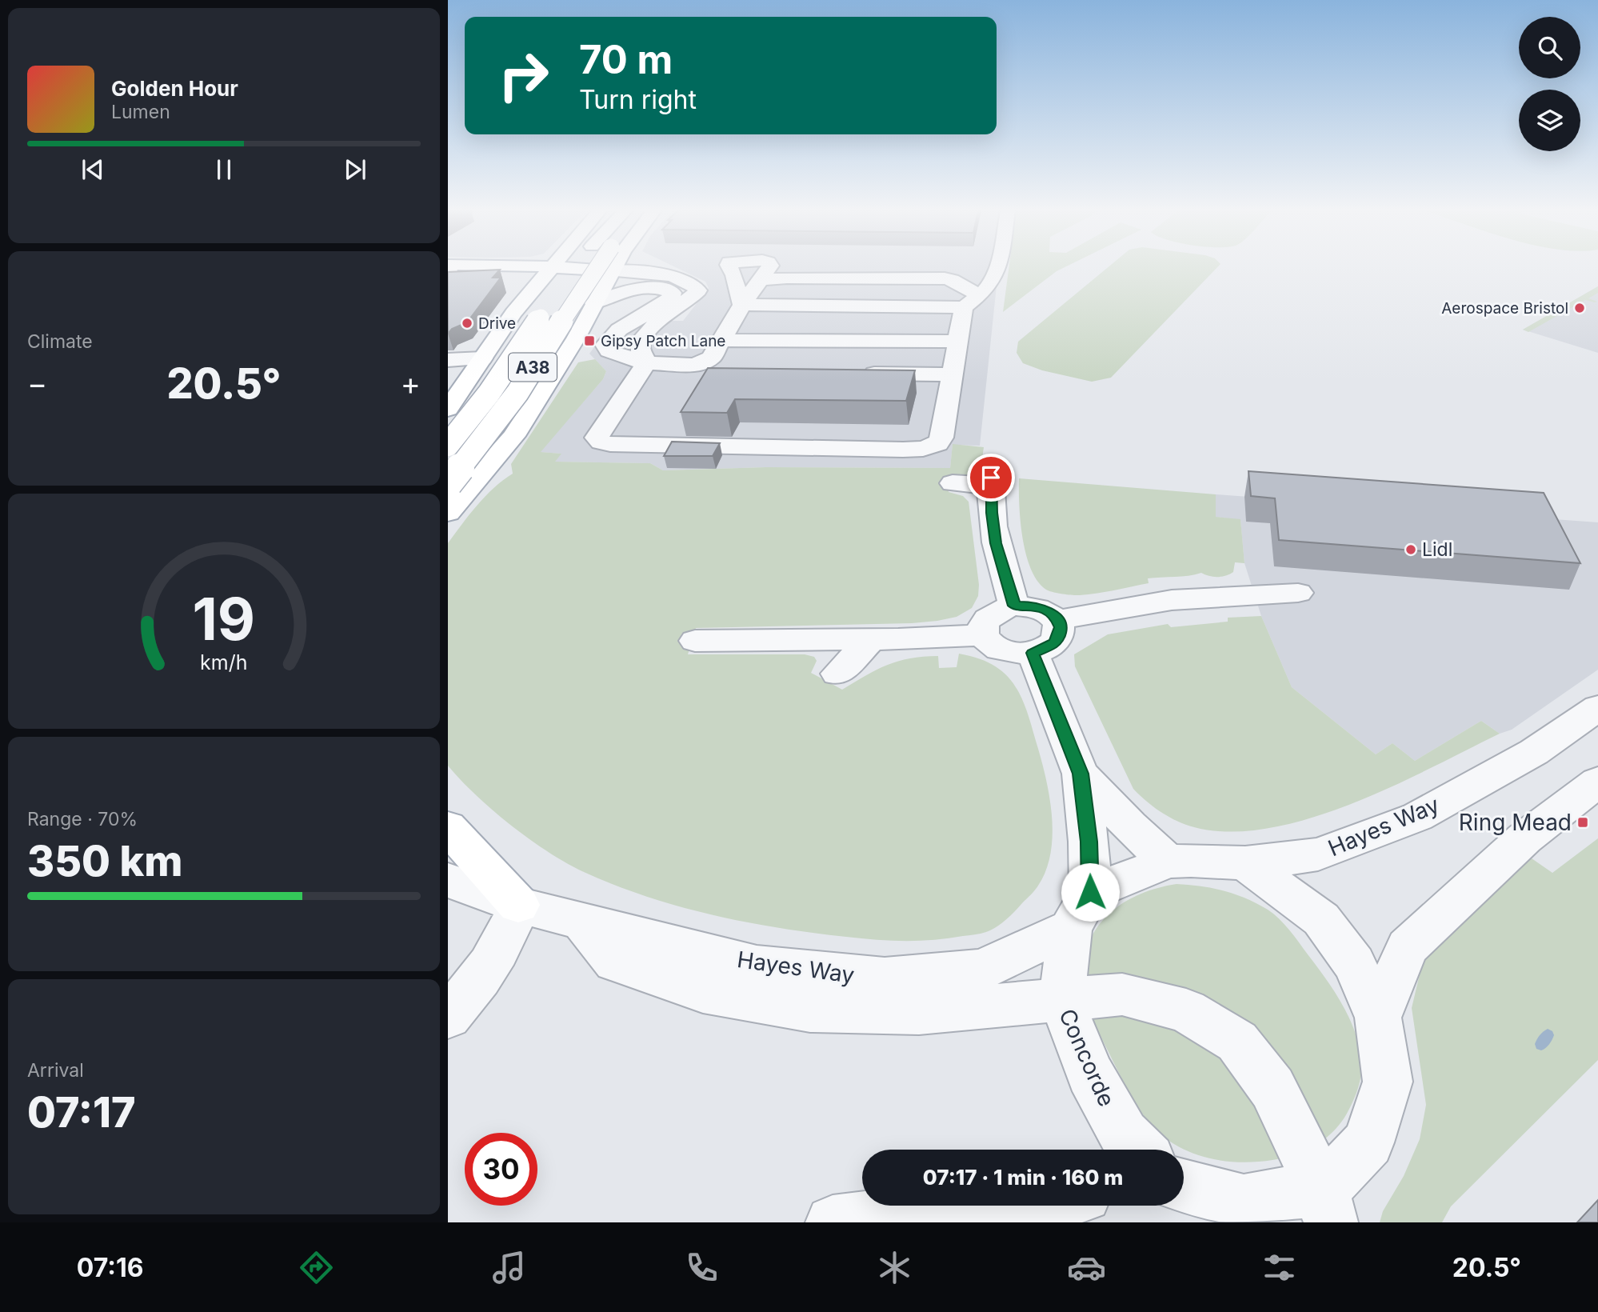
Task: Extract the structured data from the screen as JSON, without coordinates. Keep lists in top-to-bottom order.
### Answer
{
  "streets": {
    "main road": ["A38"],
    "street": ["Hayes Way", "Concorde"]
  },
  "crossings": [
    ["Hayes Way", "Concorde"]
  ],
  "places": {
    "other": ["Aerospace Bristol", "Drive", "Lidl"],
    "transit": ["Gipsy Patch Lane", "Ring Mead"]
  },
  "page": {
    "turn": ["70 m", "Turn right"],
    "song": ["Golden Hour", "Lumen"],
    "tile": [
      "Climate",
      ["Range · 70%", "350 km"],
      ["Arrival", "07:17"]
    ],
    "heat": ["−", "20.5°", "+"],
    "limit": "30",
    "trip": "07:17 · 1 min · 160 m",
    "tabs": ["07:16", "20.5°"],
    "gauge": ["19", "km/h"]
  }
}
